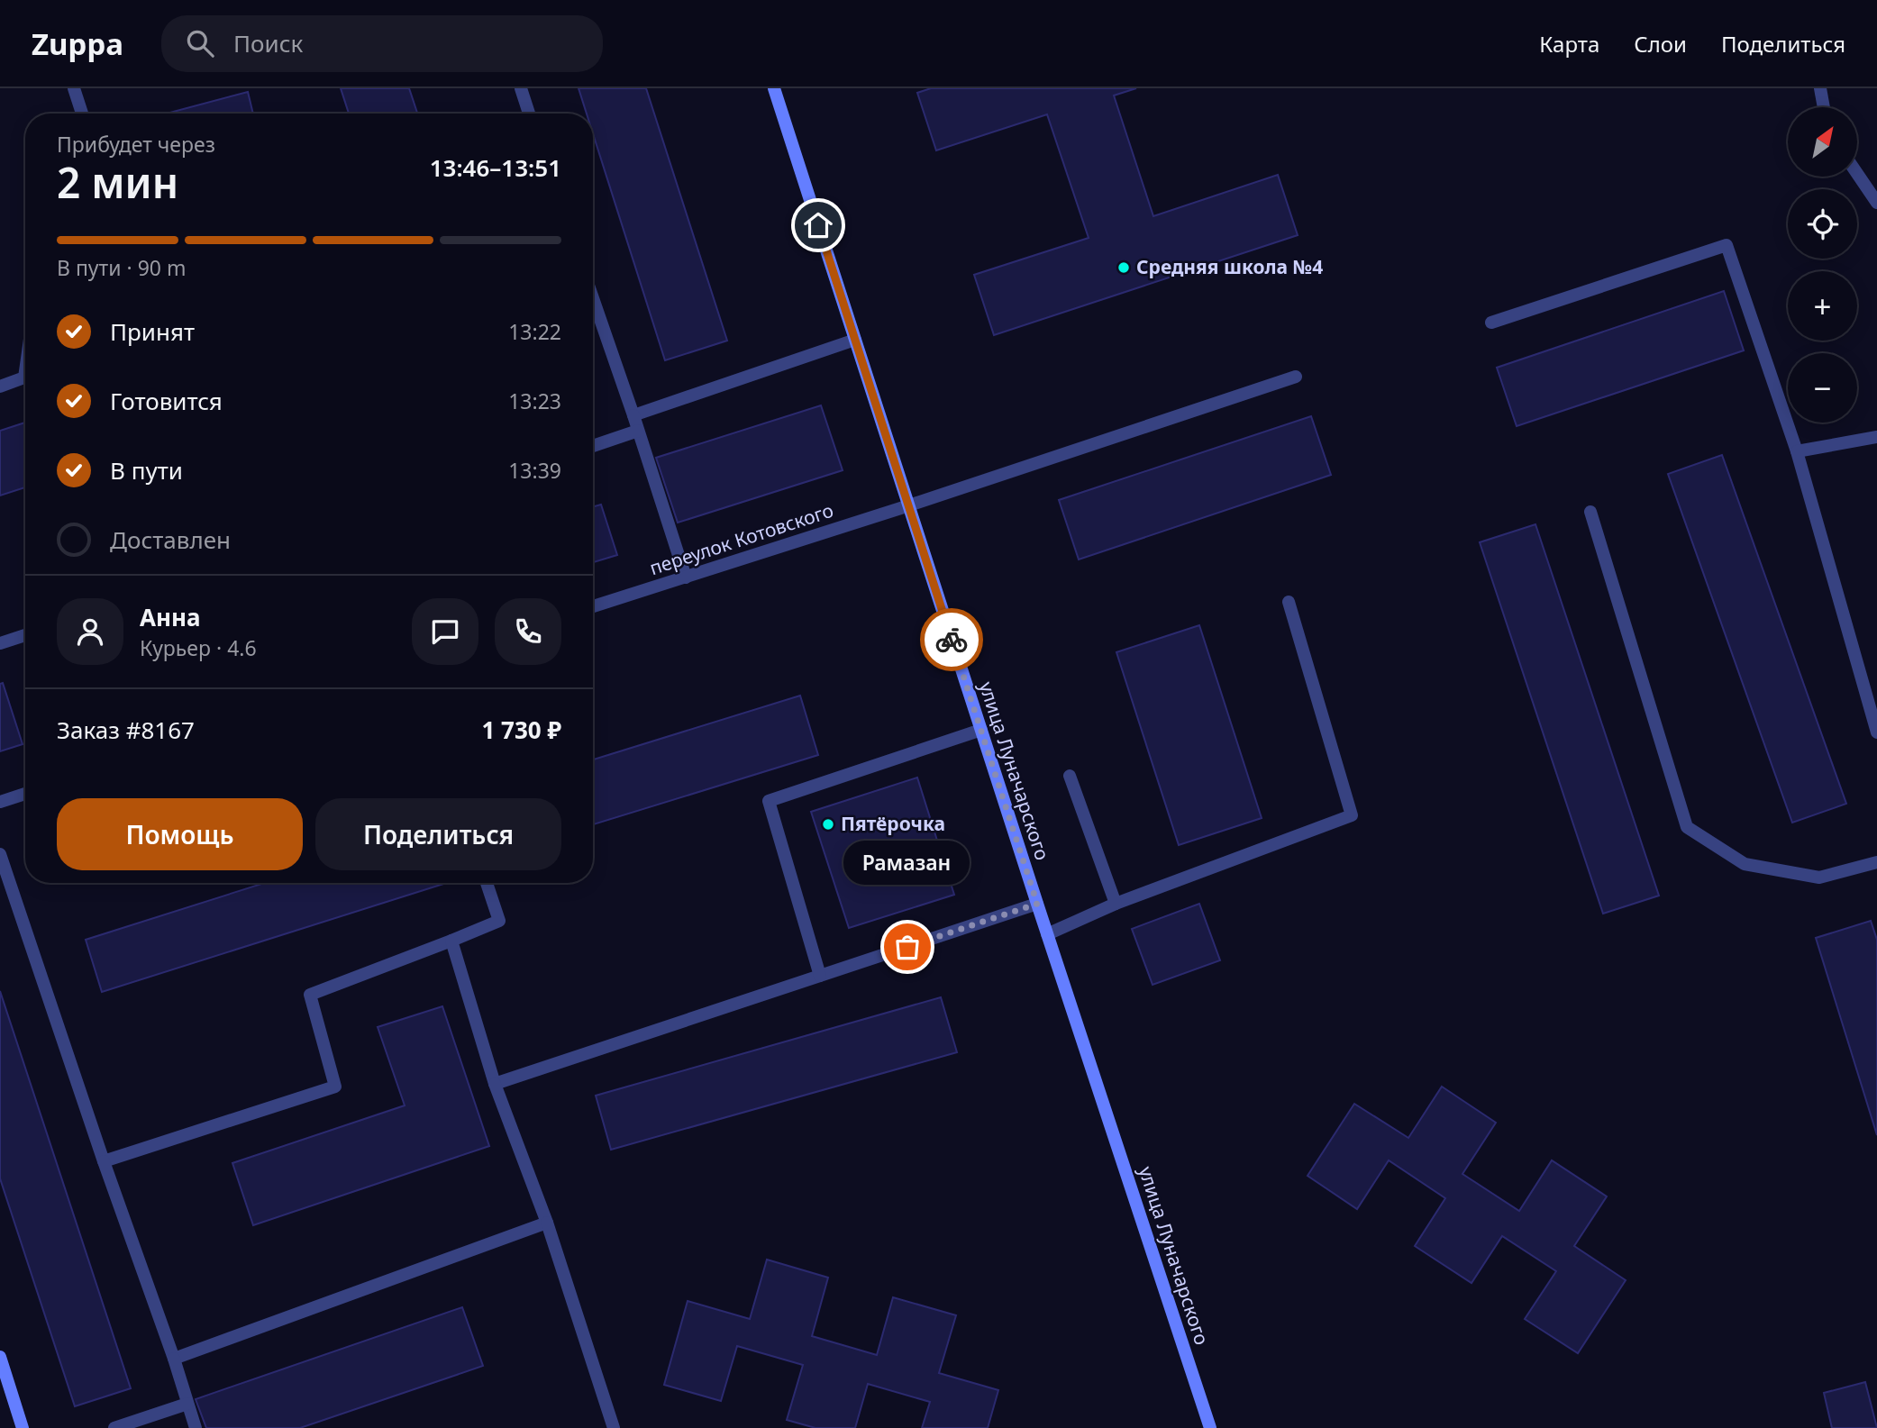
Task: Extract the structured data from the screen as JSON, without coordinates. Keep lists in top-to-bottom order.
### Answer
{
  "streets": {
    "street": ["переулок Котовского", "улица Луначарского"]
  },
  "crossings": [
    ["переулок Котовского", "улица Луначарского"]
  ],
  "places": ["Средняя школа №4", "Пятёрочка", "Рамазан"],
  "north": "top right",
  "page": {
    "header": "Zuppa",
    "search": "Поиск",
    "nav": ["Карта", "Слои", "Поделиться"],
    "map_buttons": ["+", "−"],
    "heading": ["2 мин", "Прибудет через", "13:46–13:51"],
    "panel": [
      "Анна",
      "Курьер · 4.6",
      "Заказ #8167",
      "1 730 ₽"
    ],
    "bar": "В пути · 90 m",
    "list": [
      ["Принят", "13:22"],
      ["Готовится", "13:23"],
      ["В пути", "13:39"],
      "Доставлен"
    ],
    "buttons": ["Помощь", "Поделиться"],
    "bubble": "Рамазан"
  }
}
